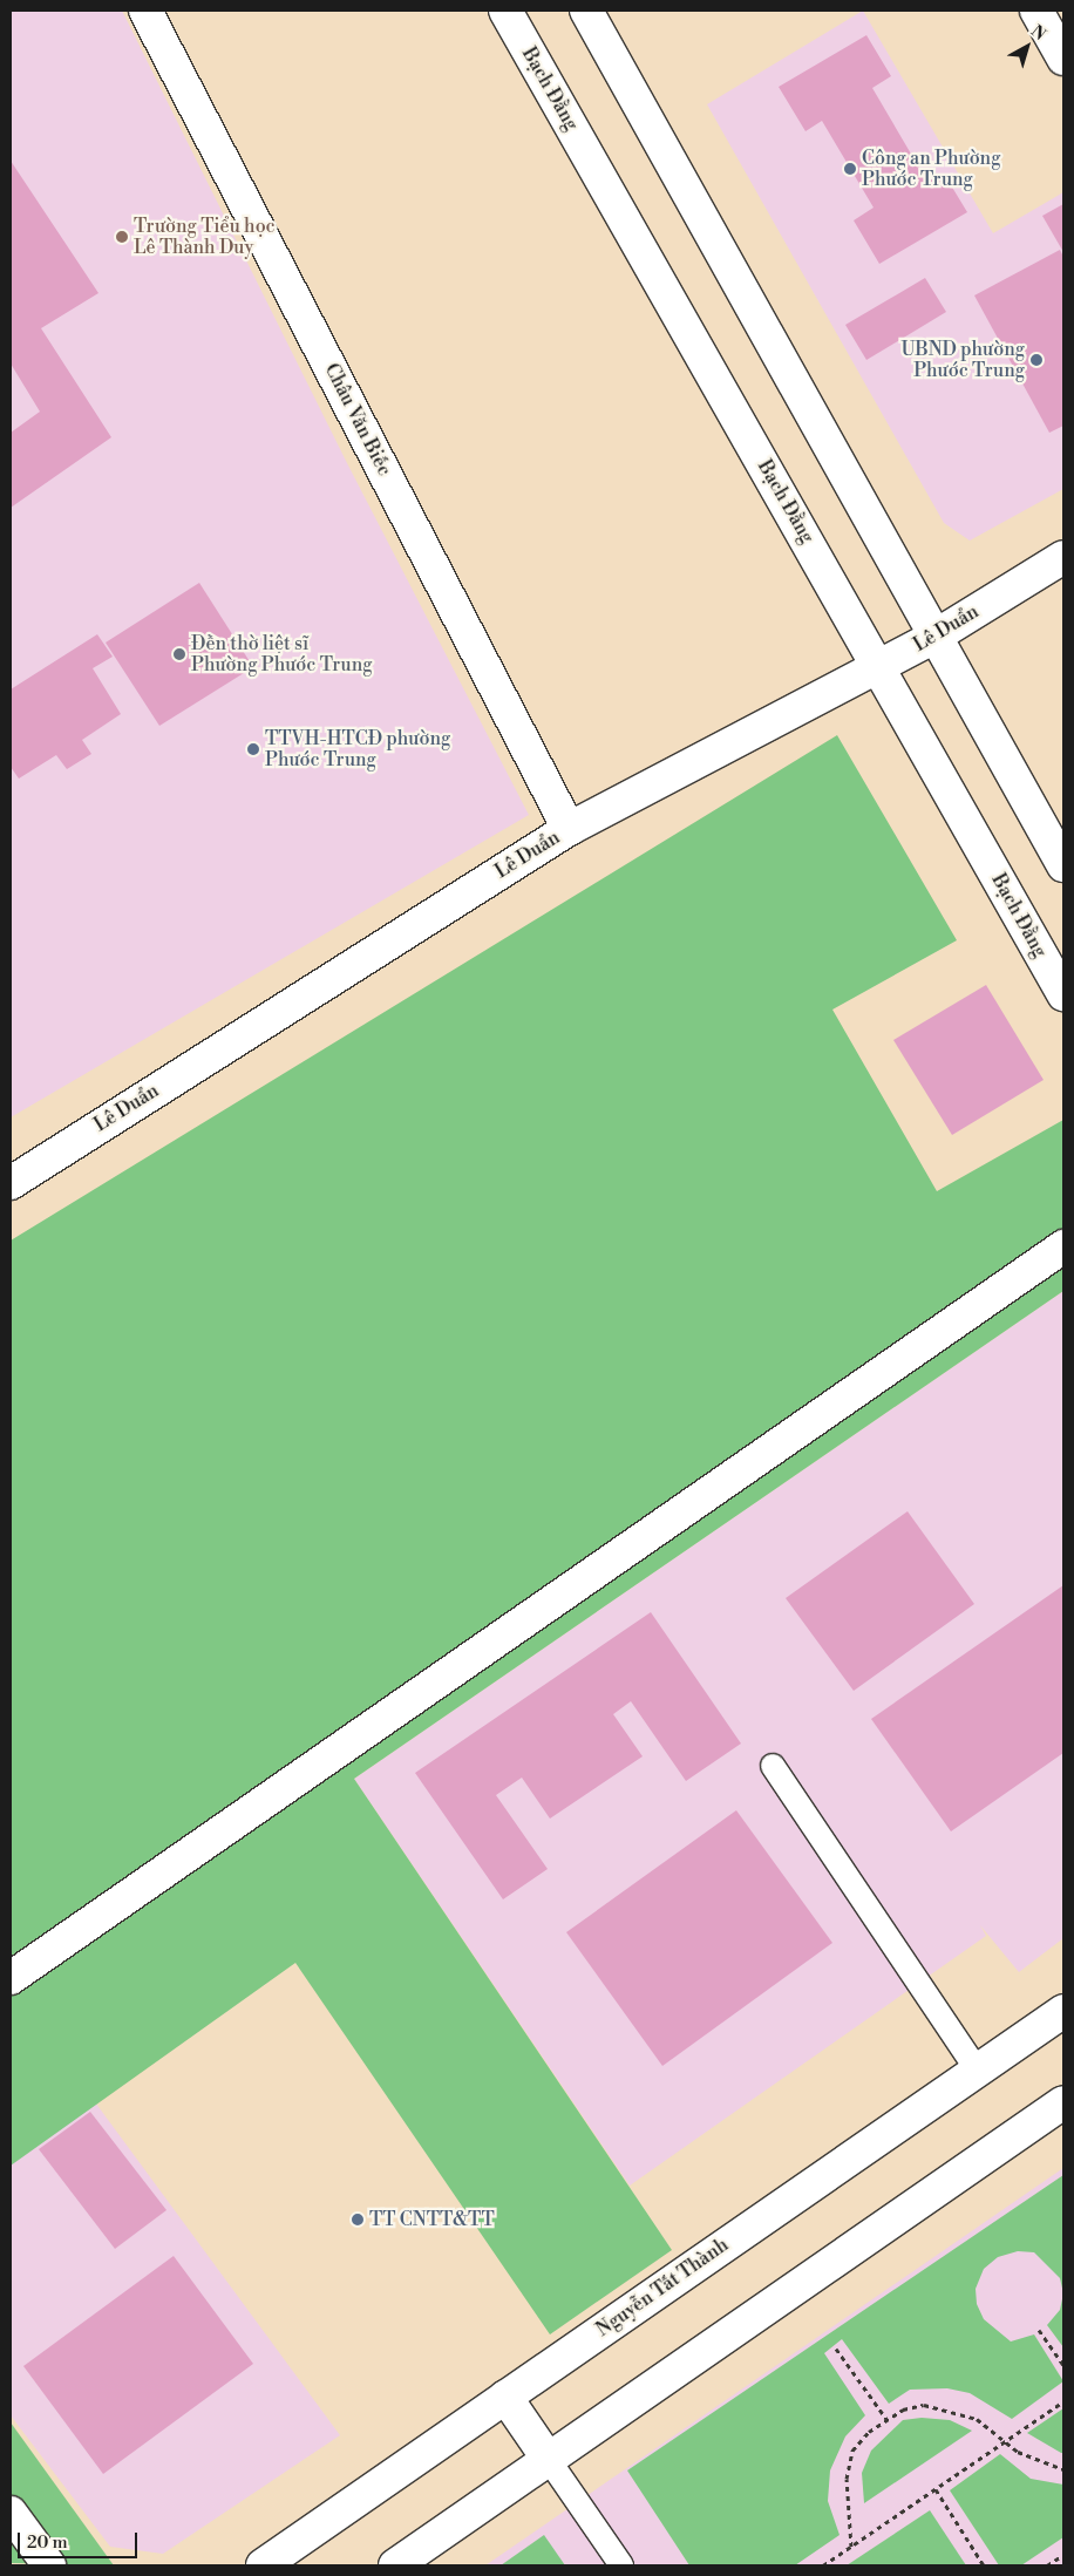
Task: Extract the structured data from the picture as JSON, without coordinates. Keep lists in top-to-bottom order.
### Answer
{
  "streets": {
    "street": [
      "Bạch Đằng",
      "Châu Văn Biếc",
      "Lê Duẩn",
      "Nguyễn Tất Thành"
    ]
  },
  "crossings": [
    ["Bạch Đằng", "Lê Duẩn"],
    ["Châu Văn Biếc", "Lê Duẩn"]
  ],
  "places": [
    "Công an Phường Phước Trung",
    "Trường Tiểu học Lê Thành Duy",
    "UBND phường Phước Trung",
    "Đền thờ liệt sĩ Phường Phước Trung",
    "TTVH-HTCĐ phường Phước Trung",
    "TT CNTT&TT"
  ],
  "scale_bar": "20 m",
  "north": "top right"
}
